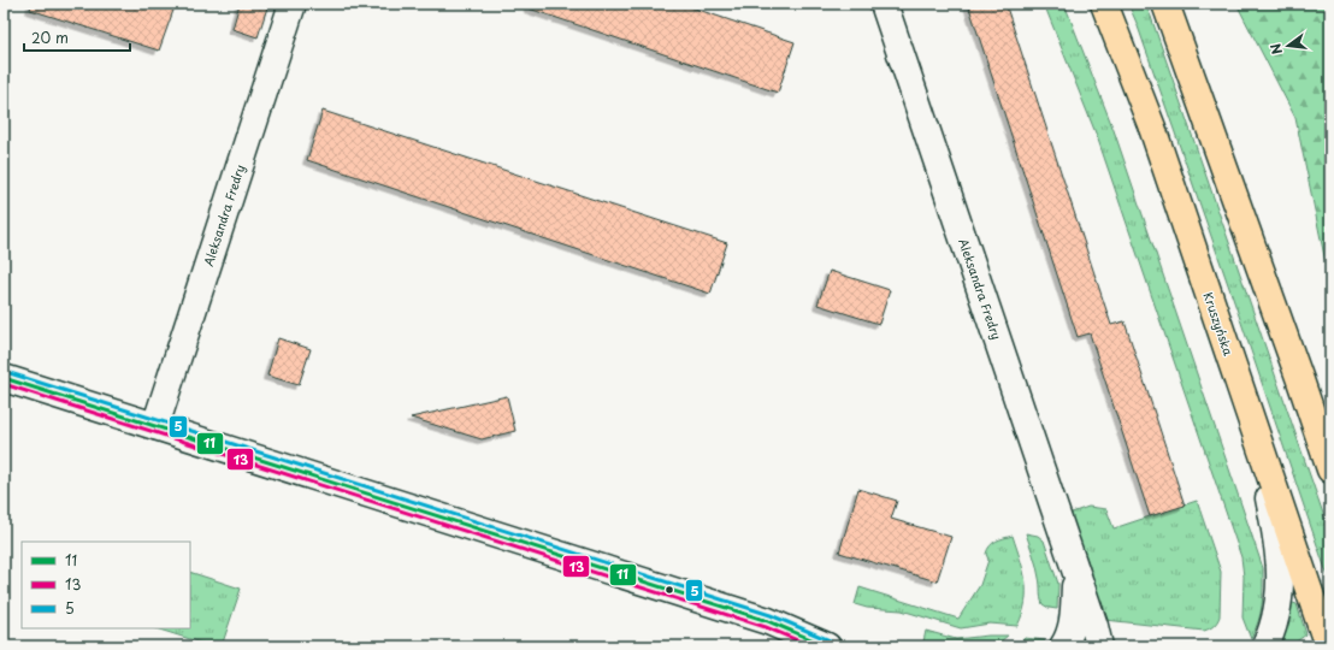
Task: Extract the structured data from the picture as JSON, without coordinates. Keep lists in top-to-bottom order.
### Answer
{
  "streets": {
    "main road": ["Kruszyńska"],
    "street": ["Aleksandra Fredry"]
  },
  "lines": ["transit line 5", "transit line 11", "transit line 13"],
  "legend": ["11", "13", "5"],
  "scale_bar": "20 m",
  "north": "left"
}
